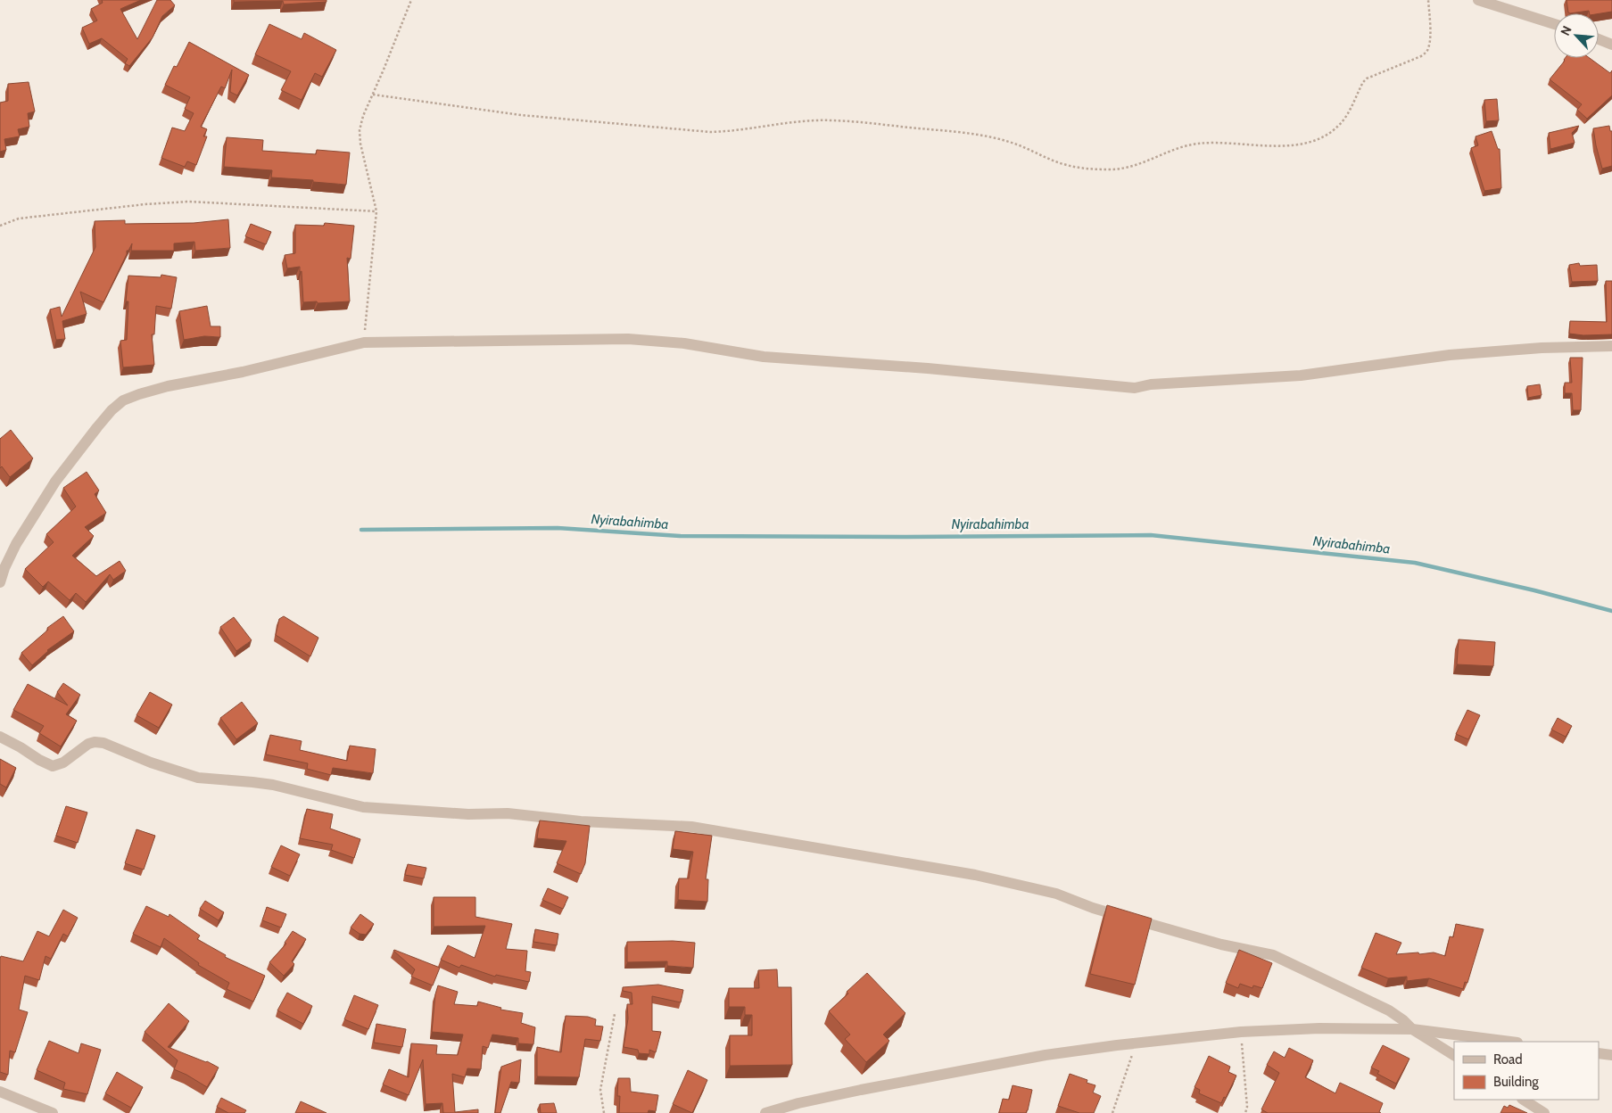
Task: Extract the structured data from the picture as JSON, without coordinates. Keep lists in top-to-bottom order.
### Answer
{
  "water": ["Nyirabahimba"],
  "legend": ["Road", "Building"],
  "north": "top left"
}
